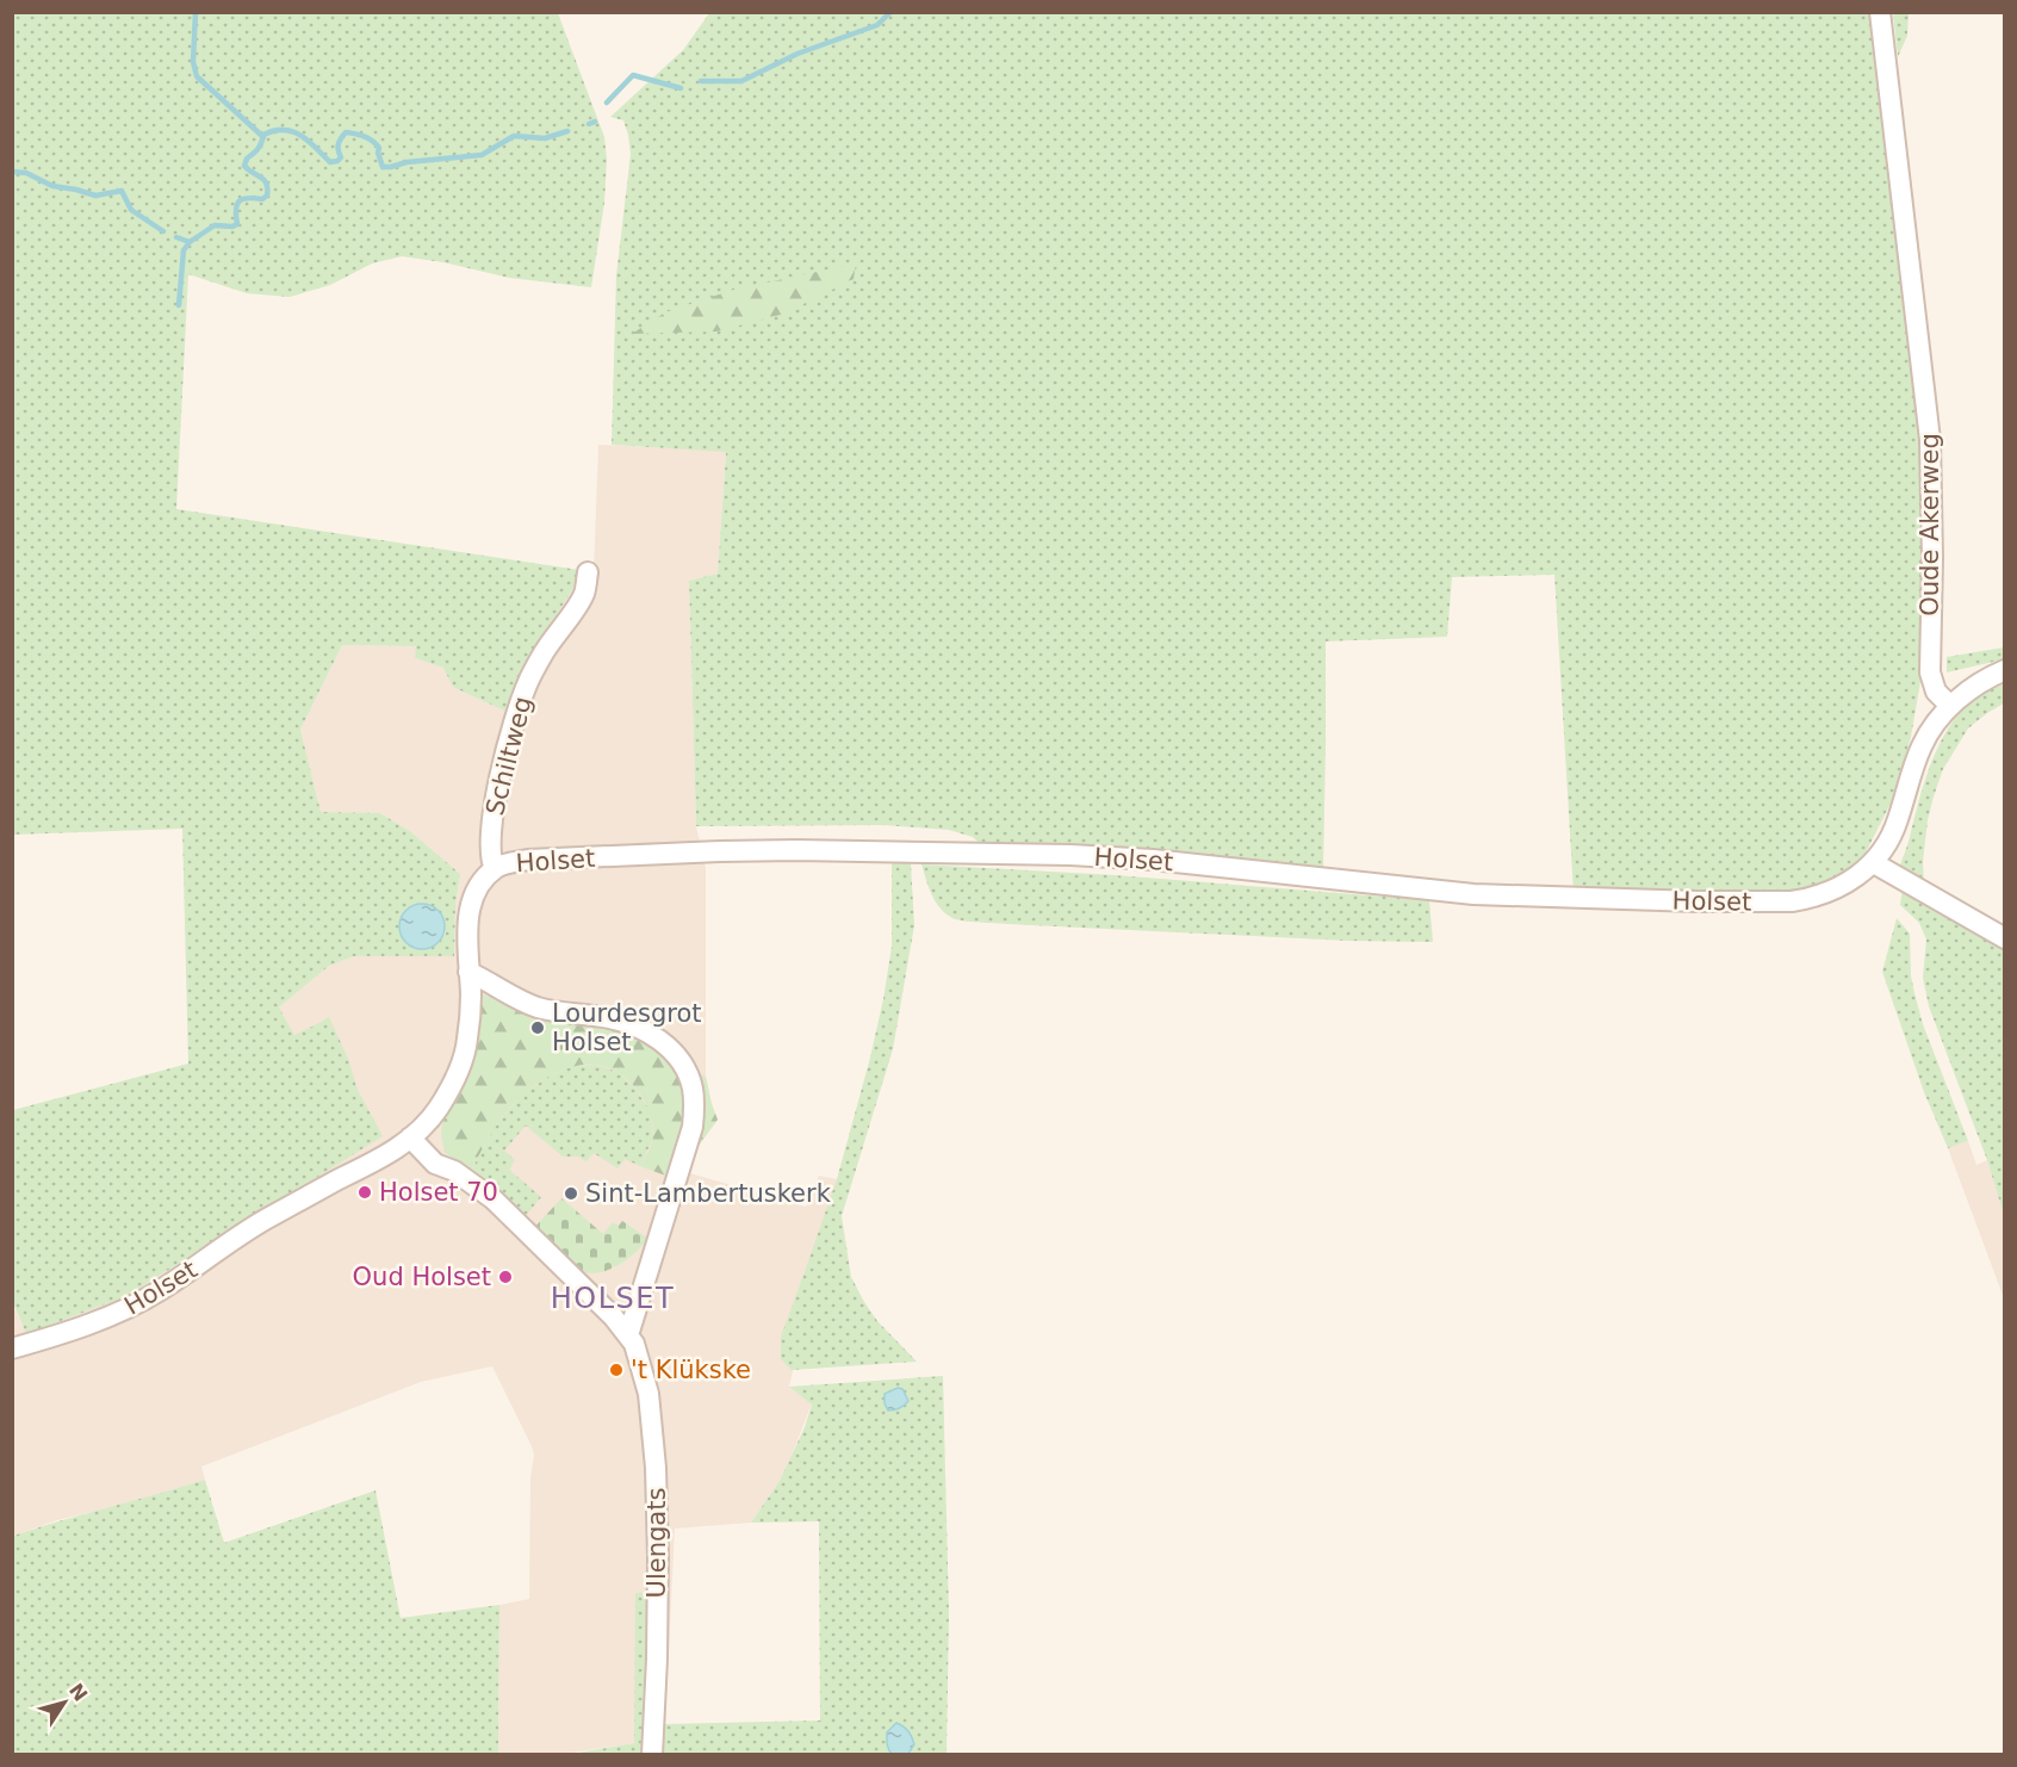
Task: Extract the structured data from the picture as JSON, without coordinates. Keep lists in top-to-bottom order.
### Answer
{
  "streets": {
    "street": [
      "Oude Akerweg",
      "Schiltweg",
      "Holset",
      "Ulengats"
    ]
  },
  "crossings": [
    ["Schiltweg", "Holset"]
  ],
  "districts": ["HOLSET"],
  "places": [
    "Lourdesgrot Holset",
    "Holset 70",
    "Sint-Lambertuskerk",
    "Oud Holset",
    "'t Klükske"
  ],
  "north": "top right"
}
